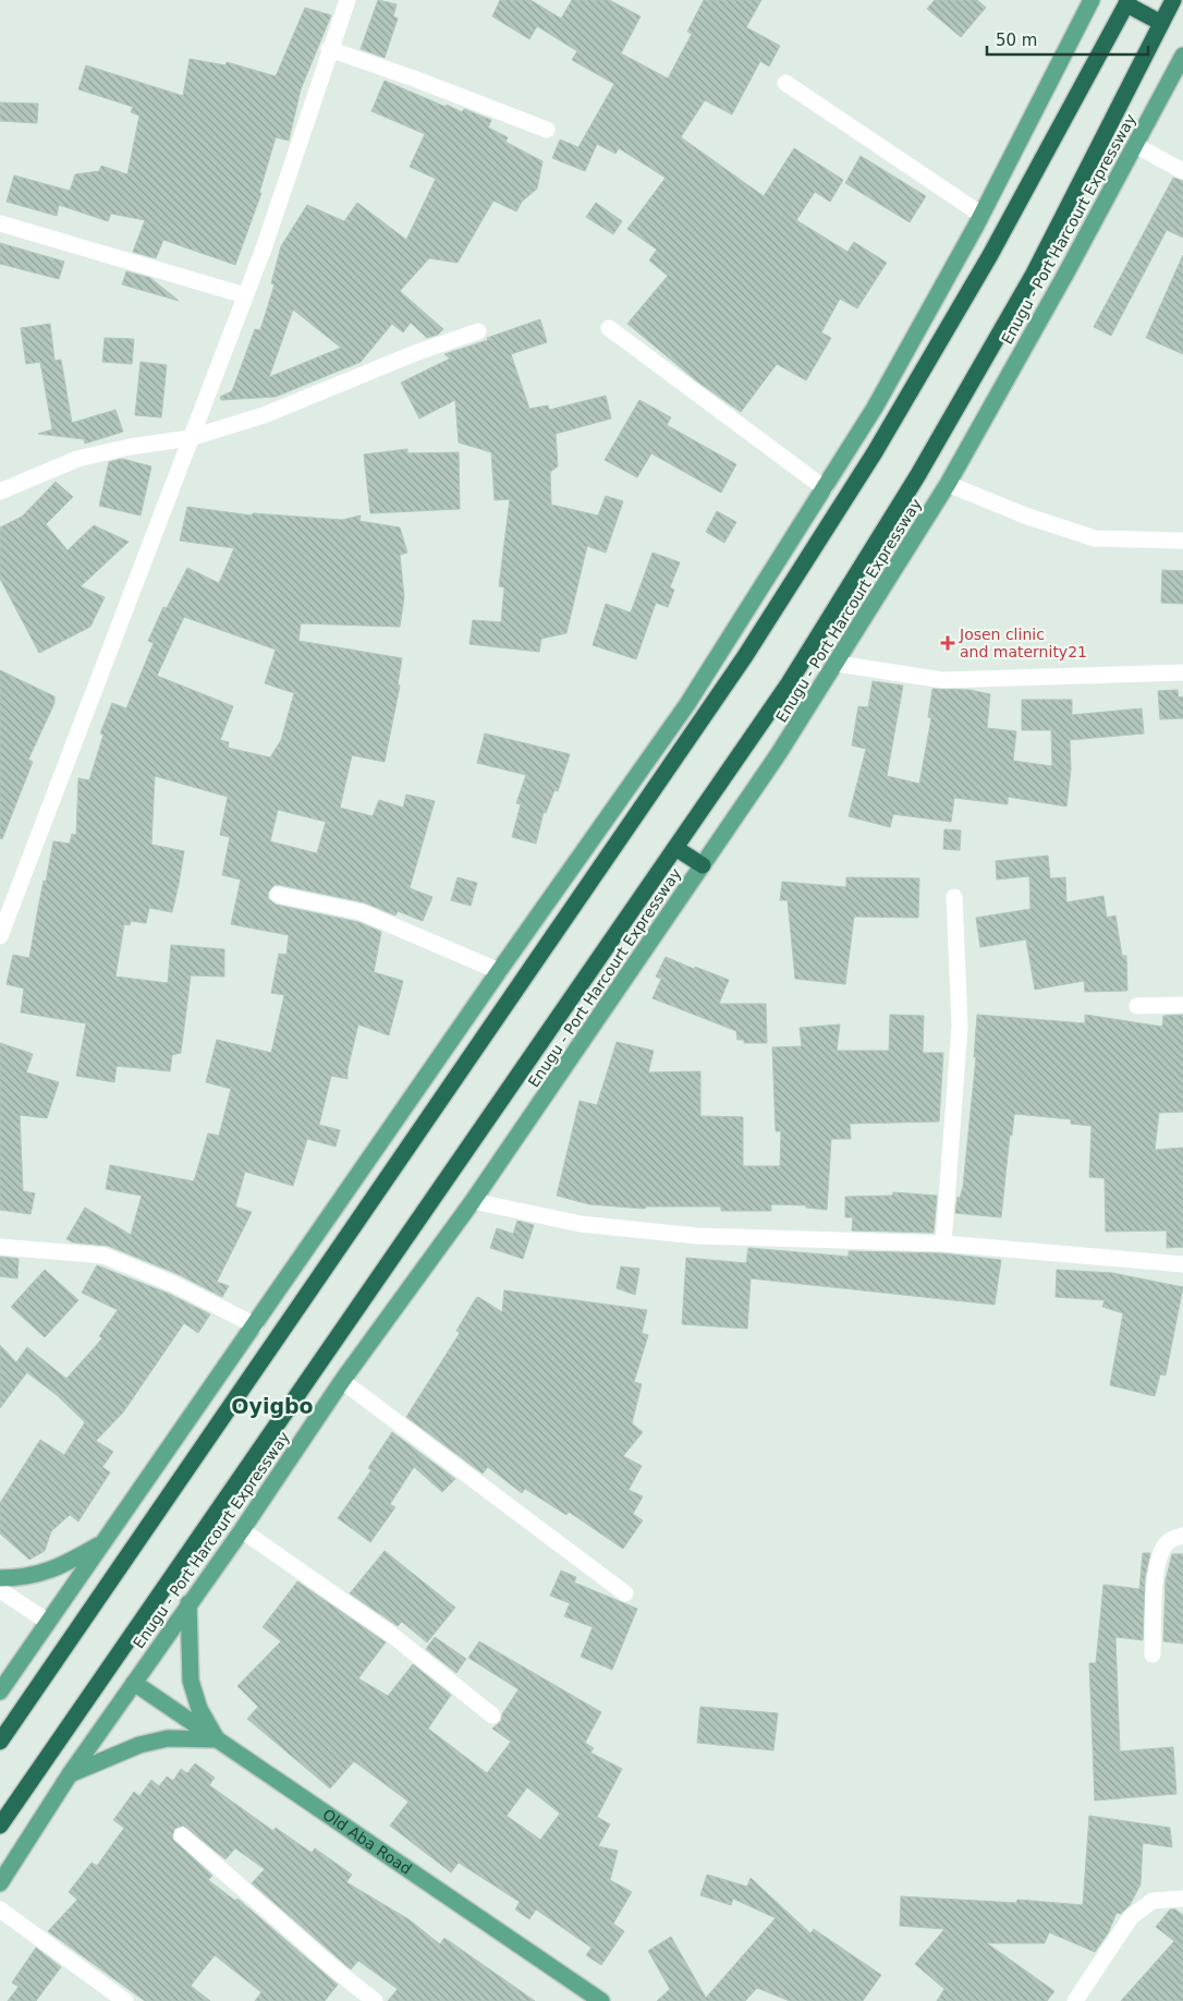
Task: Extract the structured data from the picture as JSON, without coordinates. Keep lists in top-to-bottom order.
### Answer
{
  "streets": {
    "highway": ["Enugu - Port Harcourt Expressway"],
    "main road": ["Old Aba Road"]
  },
  "crossings": [
    ["Enugu - Port Harcourt Expressway", "Old Aba Road"]
  ],
  "districts": ["Oyigbo"],
  "places": {
    "health": ["Josen clinic and maternity21"]
  },
  "scale_bar": "50 m"
}
